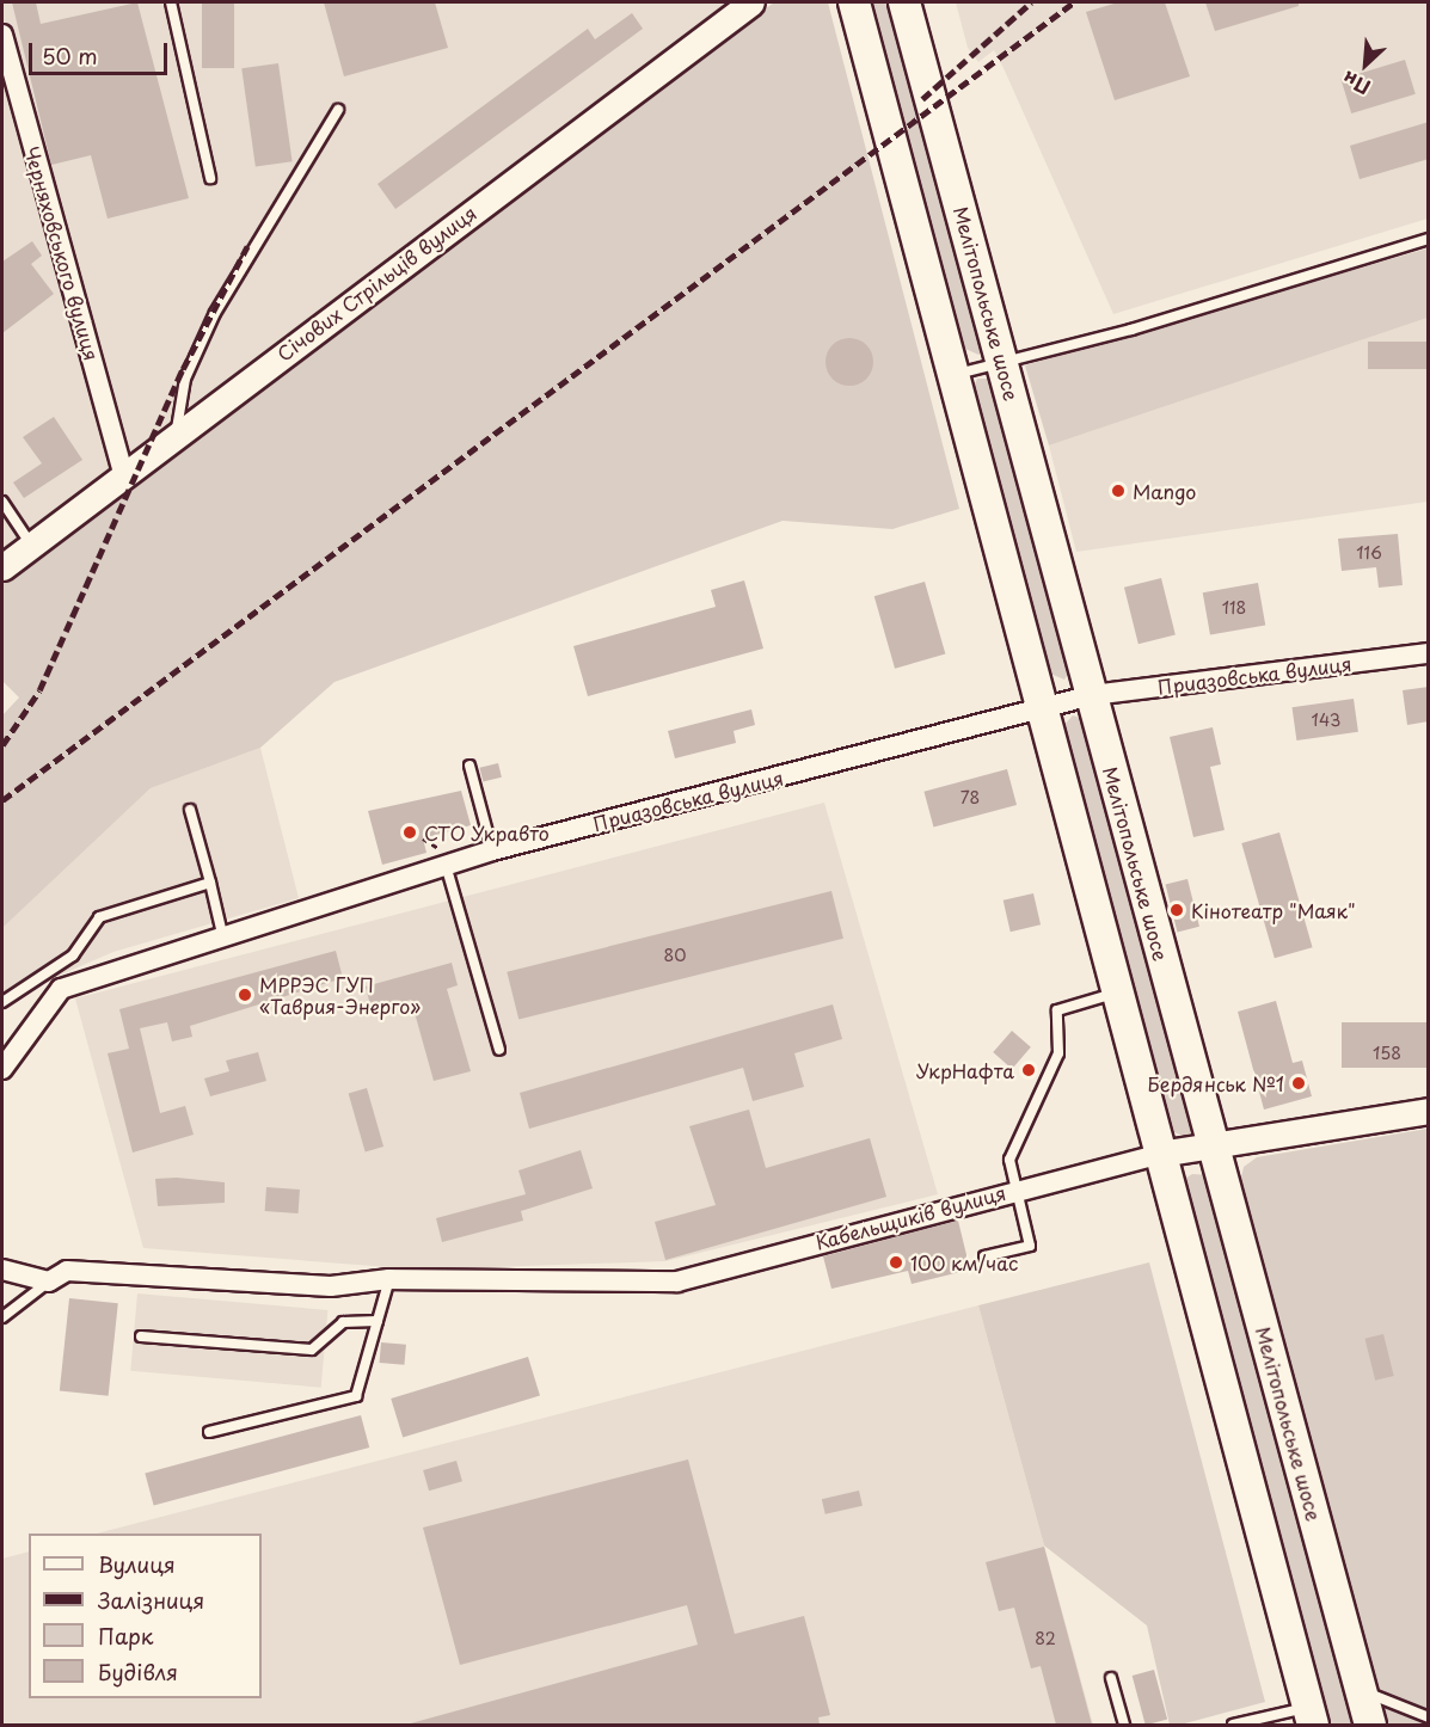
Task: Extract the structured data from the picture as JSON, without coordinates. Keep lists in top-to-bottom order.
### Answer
{
  "streets": {
    "main road": ["Мелітопольське шосе"],
    "street": [
      "Черняховського вулиця",
      "Січових Стрільців вулиця",
      "Приазовська вулиця",
      "Кабельщиків вулиця"
    ]
  },
  "crossings": [
    ["Черняховського вулиця", "Січових Стрільців вулиця"],
    ["Мелітопольське шосе", "Приазовська вулиця"],
    ["Мелітопольське шосе", "Кабельщиків вулиця"]
  ],
  "places": [
    "Mango",
    "СТО Укравто",
    "Кінотеатр \"Маяк\"",
    "МРРЭС ГУП «Таврия-Энерго»",
    "УкрНафта",
    "Бердянськ №1",
    "100 км/час"
  ],
  "house_numbers": [
    "116",
    "118",
    "143",
    "78",
    "80",
    "158",
    "82"
  ],
  "legend": [
    "Вулиця",
    "Залізниця",
    "Парк",
    "Будівля"
  ],
  "scale_bar": "50 m",
  "north": "bottom left"
}
